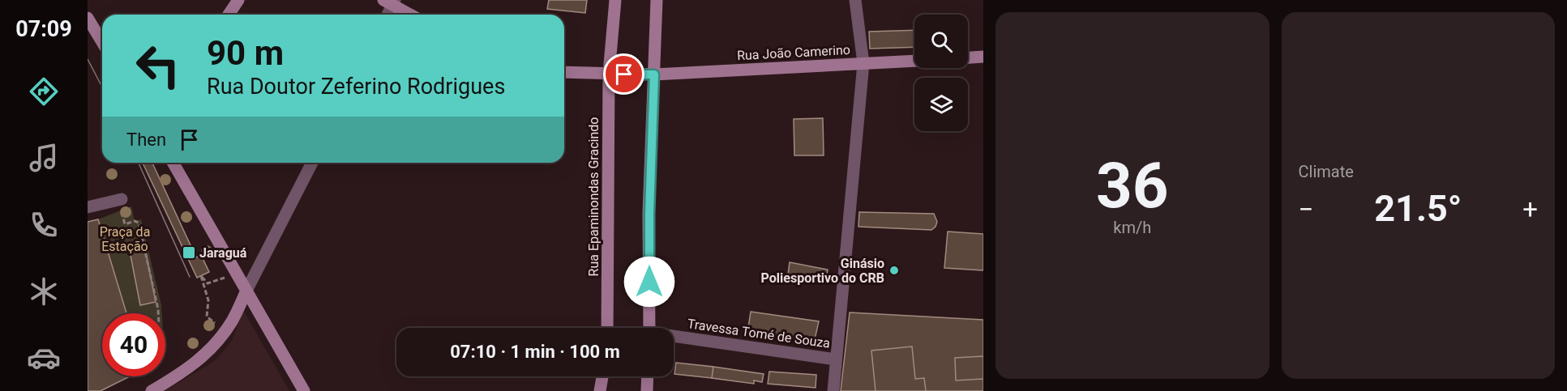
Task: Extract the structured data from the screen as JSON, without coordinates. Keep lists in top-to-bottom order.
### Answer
{
  "streets": {
    "street": ["Rua João Camerino", "Rua Epaminondas Gracindo", "Travessa Tomé de Souza"]
  },
  "crossings": [
    ["Rua João Camerino", "Rua Epaminondas Gracindo"]
  ],
  "parks": ["Praça da Estação"],
  "places": {
    "transit": ["Jaraguá"],
    "other": ["Ginásio Poliesportivo do CRB"]
  },
  "page": {
    "tabs": "07:09",
    "tile": [
      ["36", "km/h"],
      "Climate"
    ],
    "turn": ["90 m", "Rua Doutor Zeferino Rodrigues"],
    "then": "Then",
    "heat": ["−", "21.5°", "+"],
    "limit": "40",
    "trip": "07:10 · 1 min · 100 m"
  }
}
